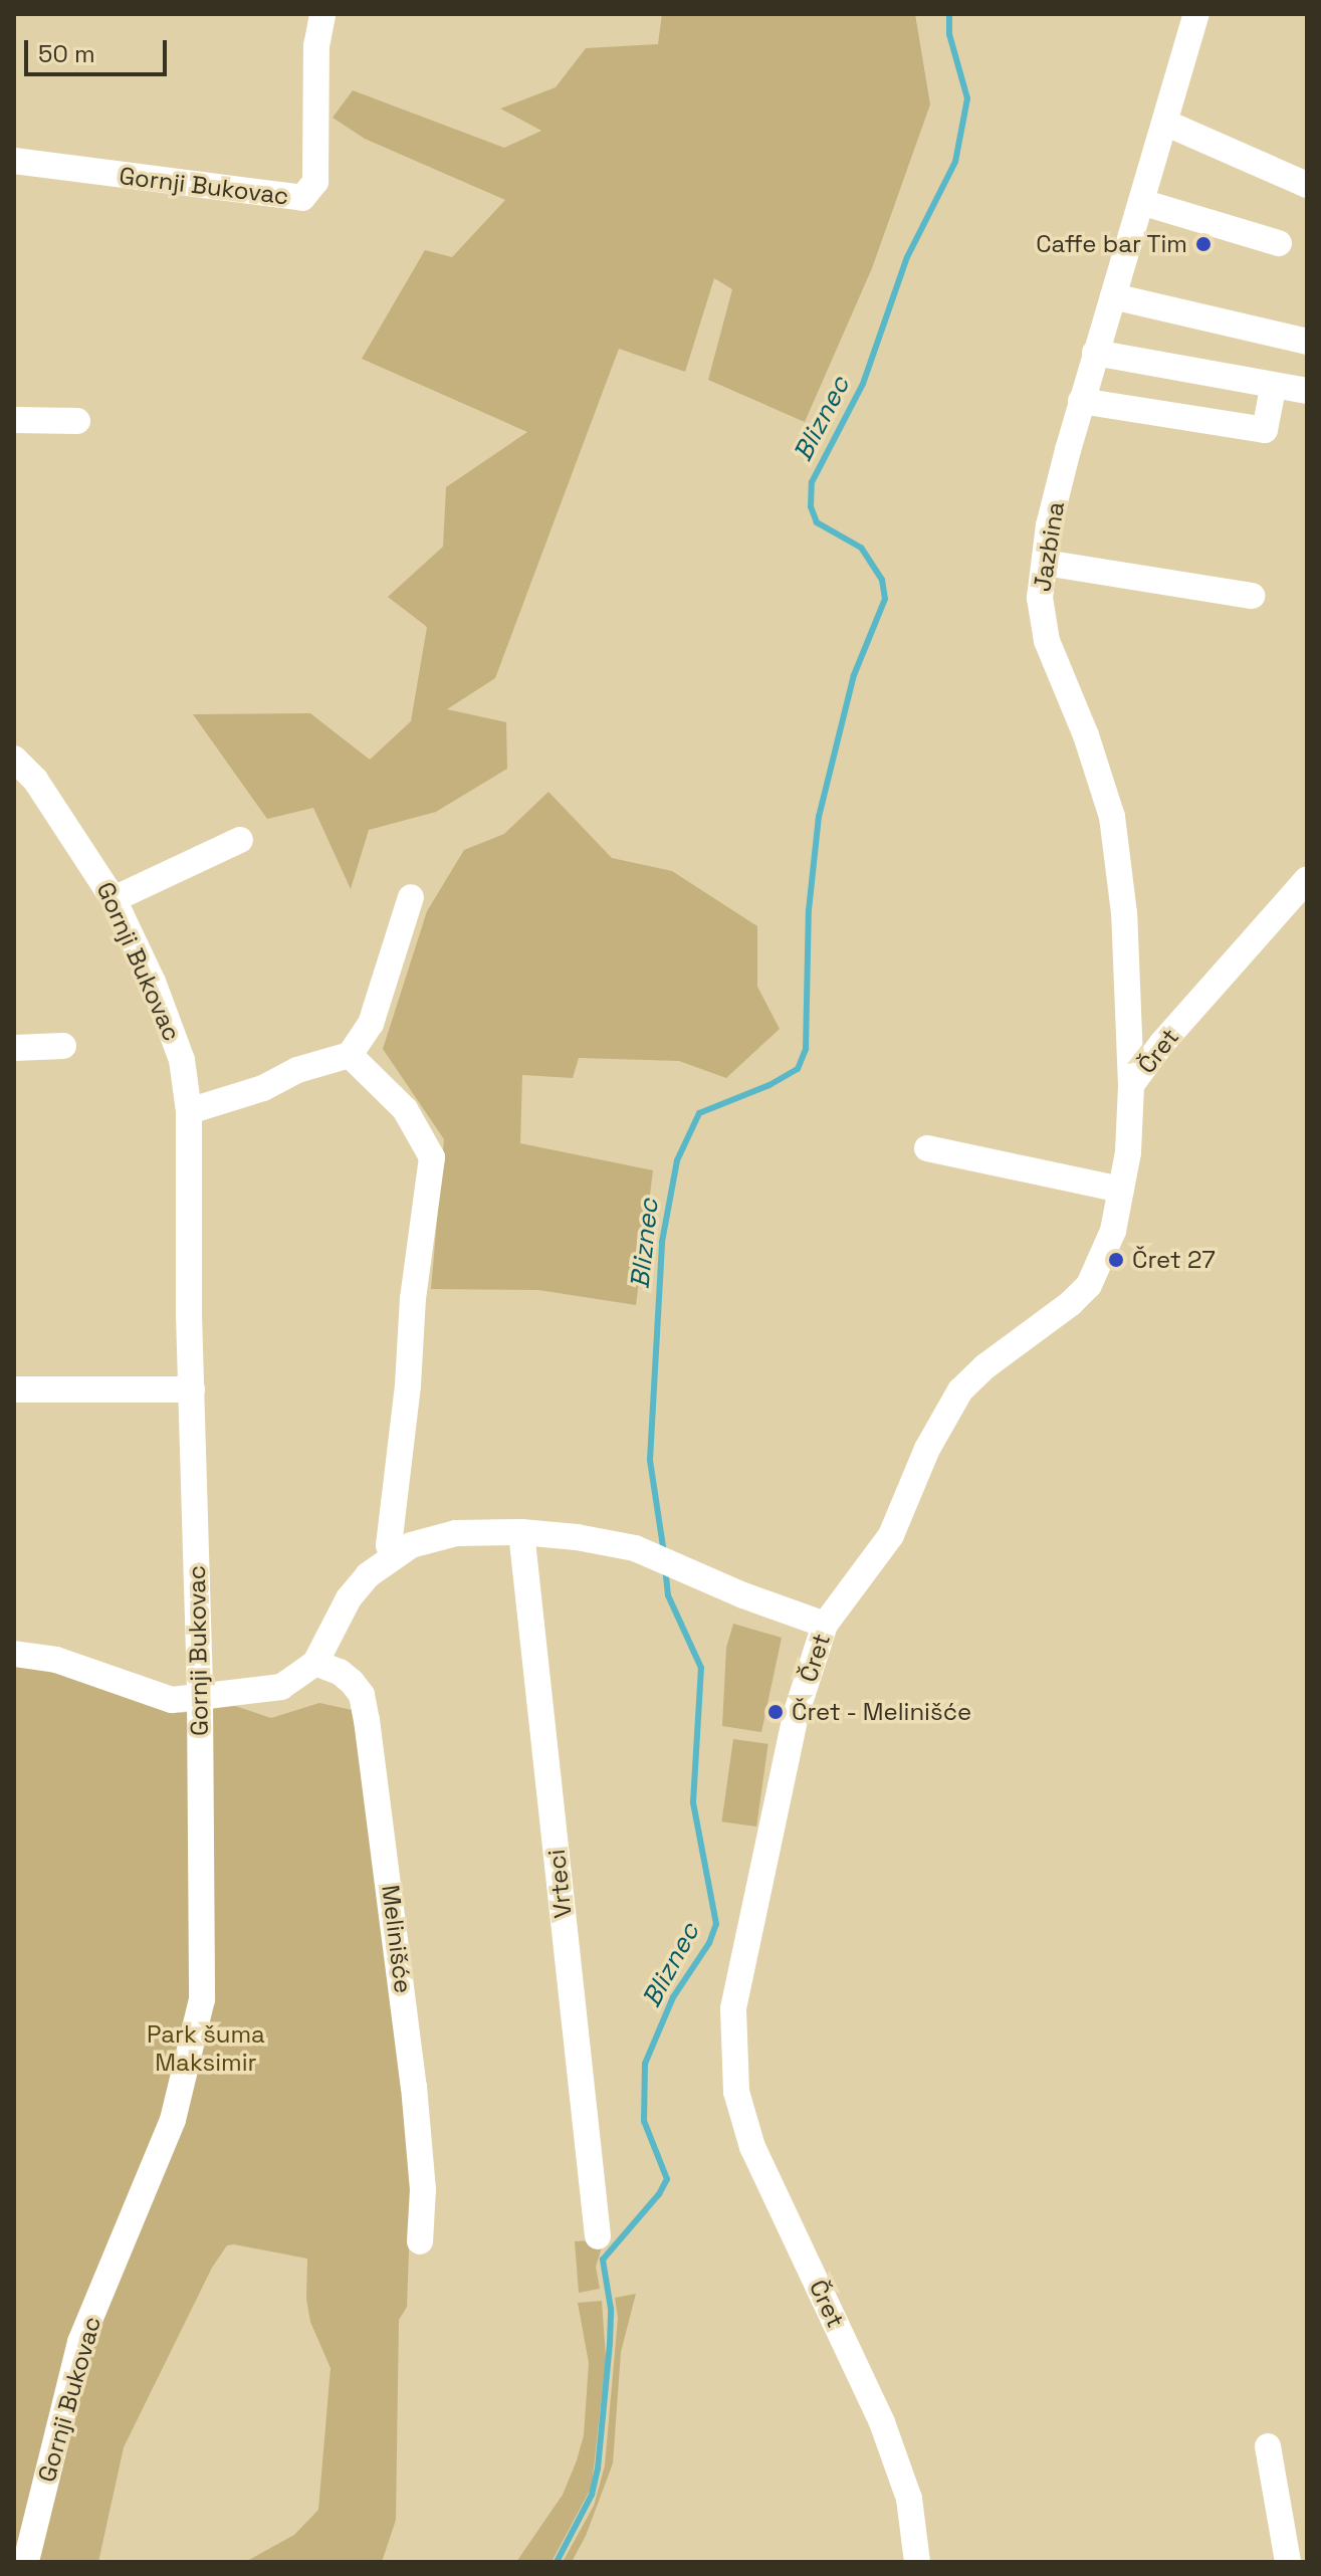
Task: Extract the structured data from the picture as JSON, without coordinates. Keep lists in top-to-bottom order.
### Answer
{
  "streets": {
    "street": [
      "Gornji Bukovac",
      "Jazbina",
      "Čret",
      "Vrteci",
      "Melinišće"
    ]
  },
  "crossings": [
    ["Jazbina", "Čret"]
  ],
  "water": ["Bliznec"],
  "parks": ["Park šuma Maksimir"],
  "places": ["Caffe bar Tim", "Čret 27", "Čret - Melinišće"],
  "scale_bar": "50 m"
}
